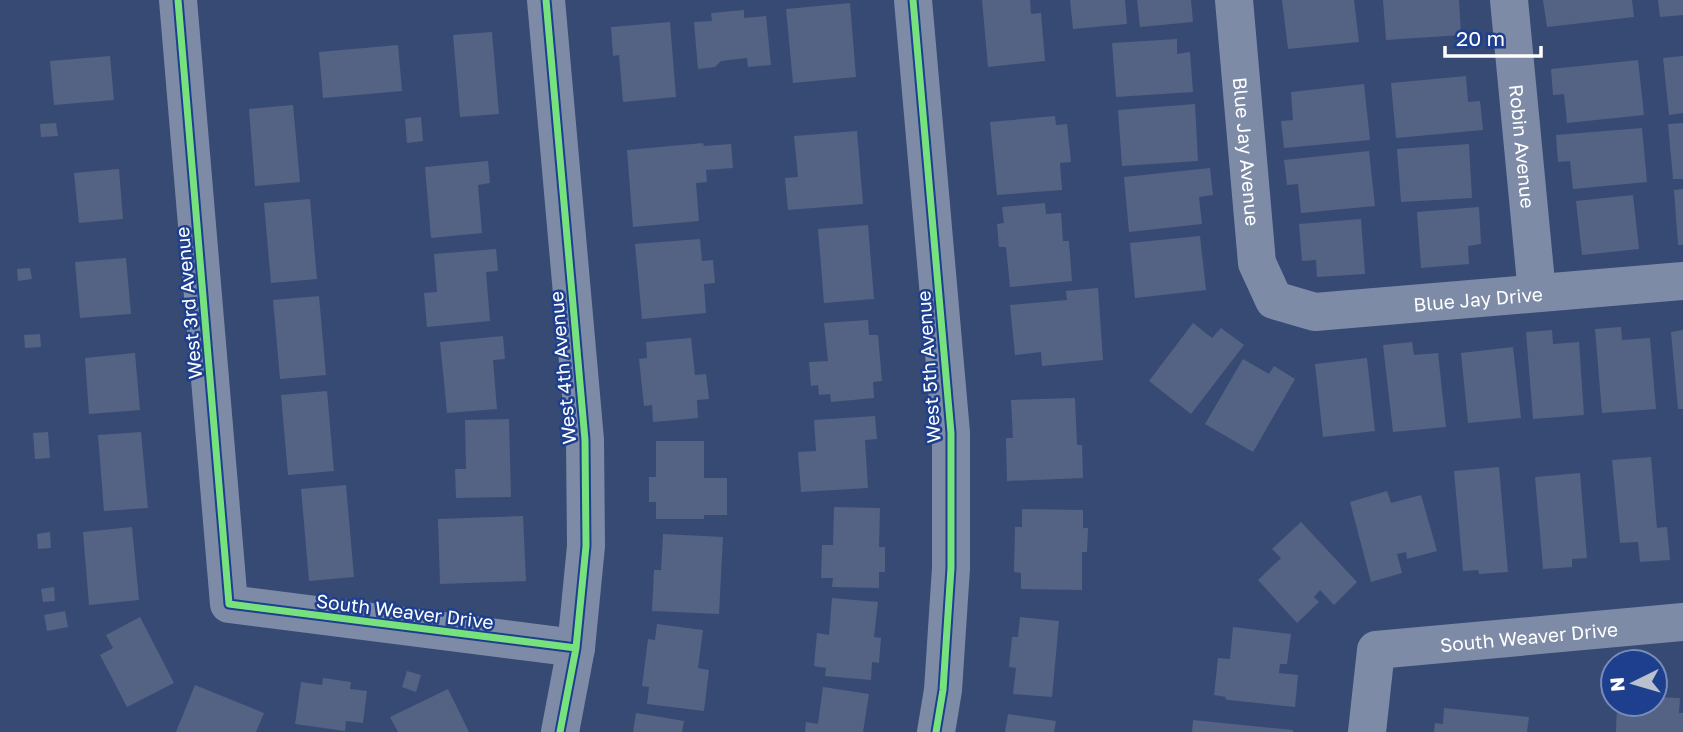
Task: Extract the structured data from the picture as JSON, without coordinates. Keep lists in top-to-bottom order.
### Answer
{
  "streets": {
    "street": [
      "Robin Avenue",
      "Blue Jay Avenue",
      "Blue Jay Drive",
      "West 3rd Avenue",
      "West 5th Avenue",
      "West 4th Avenue",
      "South Weaver Drive"
    ]
  },
  "crossings": [
    ["Robin Avenue", "Blue Jay Drive"],
    ["Blue Jay Avenue", "Blue Jay Drive"],
    ["West 3rd Avenue", "South Weaver Drive"],
    ["West 4th Avenue", "South Weaver Drive"]
  ],
  "scale_bar": "20 m",
  "north": "left"
}
